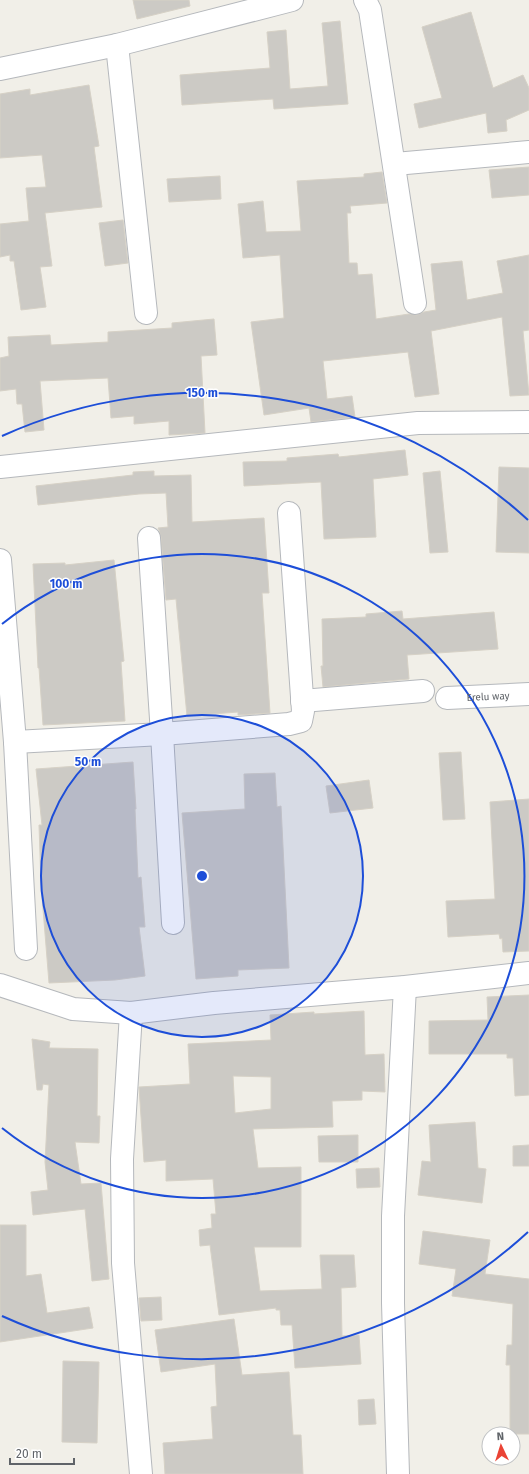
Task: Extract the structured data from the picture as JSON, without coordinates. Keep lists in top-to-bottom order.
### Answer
{
  "streets": {
    "street": ["Erelu way"]
  },
  "scale_bar": "20 m",
  "north": "top",
  "rings": ["150 m", "100 m", "50 m"]
}
